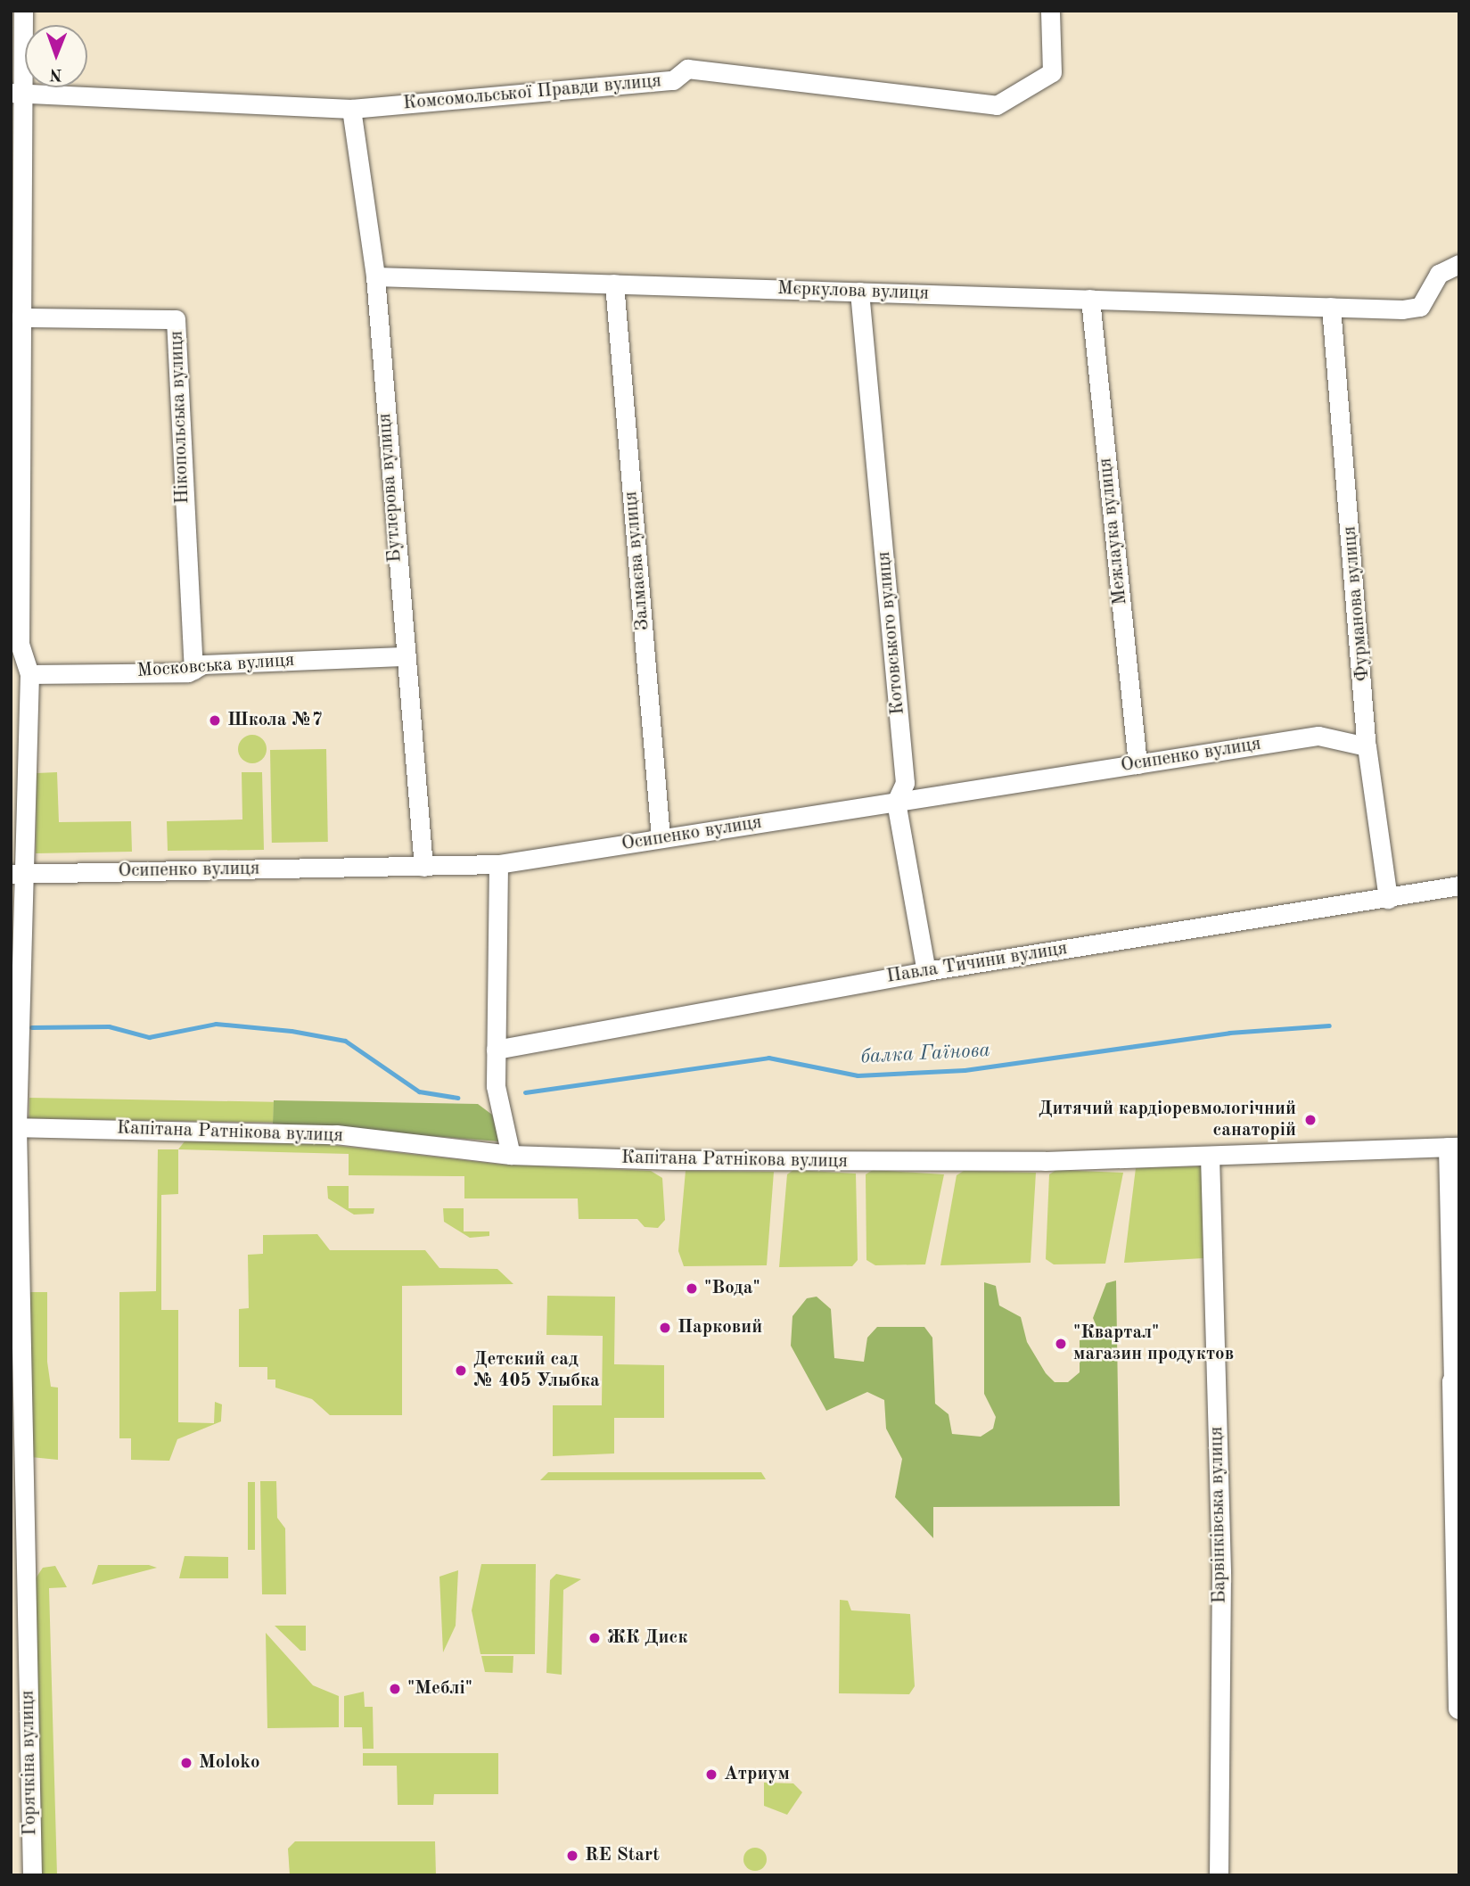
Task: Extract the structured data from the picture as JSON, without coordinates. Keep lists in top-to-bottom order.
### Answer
{
  "streets": {
    "street": [
      "Комсомольської Правди вулиця",
      "Мєркулова вулиця",
      "Нікопольська вулиця",
      "Бутлерова вулиця",
      "Межлаука вулиця",
      "Залмаєва вулиця",
      "Фурманова вулиця",
      "Котовського вулиця",
      "Московська вулиця",
      "Осипенко вулиця",
      "Павла Тичини вулиця",
      "Капітана Ратнікова вулиця",
      "Барвінківська вулиця",
      "Горячкіна вулиця"
    ]
  },
  "crossings": [
    ["Комсомольської Правди вулиця", "Бутлерова вулиця"],
    ["Мєркулова вулиця", "Бутлерова вулиця"],
    ["Мєркулова вулиця", "Межлаука вулиця"],
    ["Мєркулова вулиця", "Залмаєва вулиця"],
    ["Мєркулова вулиця", "Фурманова вулиця"],
    ["Мєркулова вулиця", "Котовського вулиця"],
    ["Нікопольська вулиця", "Московська вулиця"],
    ["Бутлерова вулиця", "Московська вулиця"],
    ["Бутлерова вулиця", "Осипенко вулиця"],
    ["Межлаука вулиця", "Осипенко вулиця"],
    ["Залмаєва вулиця", "Осипенко вулиця"],
    ["Фурманова вулиця", "Осипенко вулиця"],
    ["Фурманова вулиця", "Павла Тичини вулиця"],
    ["Котовського вулиця", "Осипенко вулиця"],
    ["Котовського вулиця", "Павла Тичини вулиця"],
    ["Капітана Ратнікова вулиця", "Барвінківська вулиця"],
    ["Капітана Ратнікова вулиця", "Горячкіна вулиця"]
  ],
  "water": ["балка Гаїнова"],
  "places": [
    "Школа №7",
    "Дитячий кардіоревмологічний санаторій",
    "\"Вода\"",
    "Парковий",
    "\"Квартал\" магазин продуктов",
    "Детский сад № 405 Улыбка",
    "ЖК Диск",
    "\"Меблі\"",
    "Moloko",
    "Атриум",
    "RE Start"
  ],
  "north": "bottom"
}
